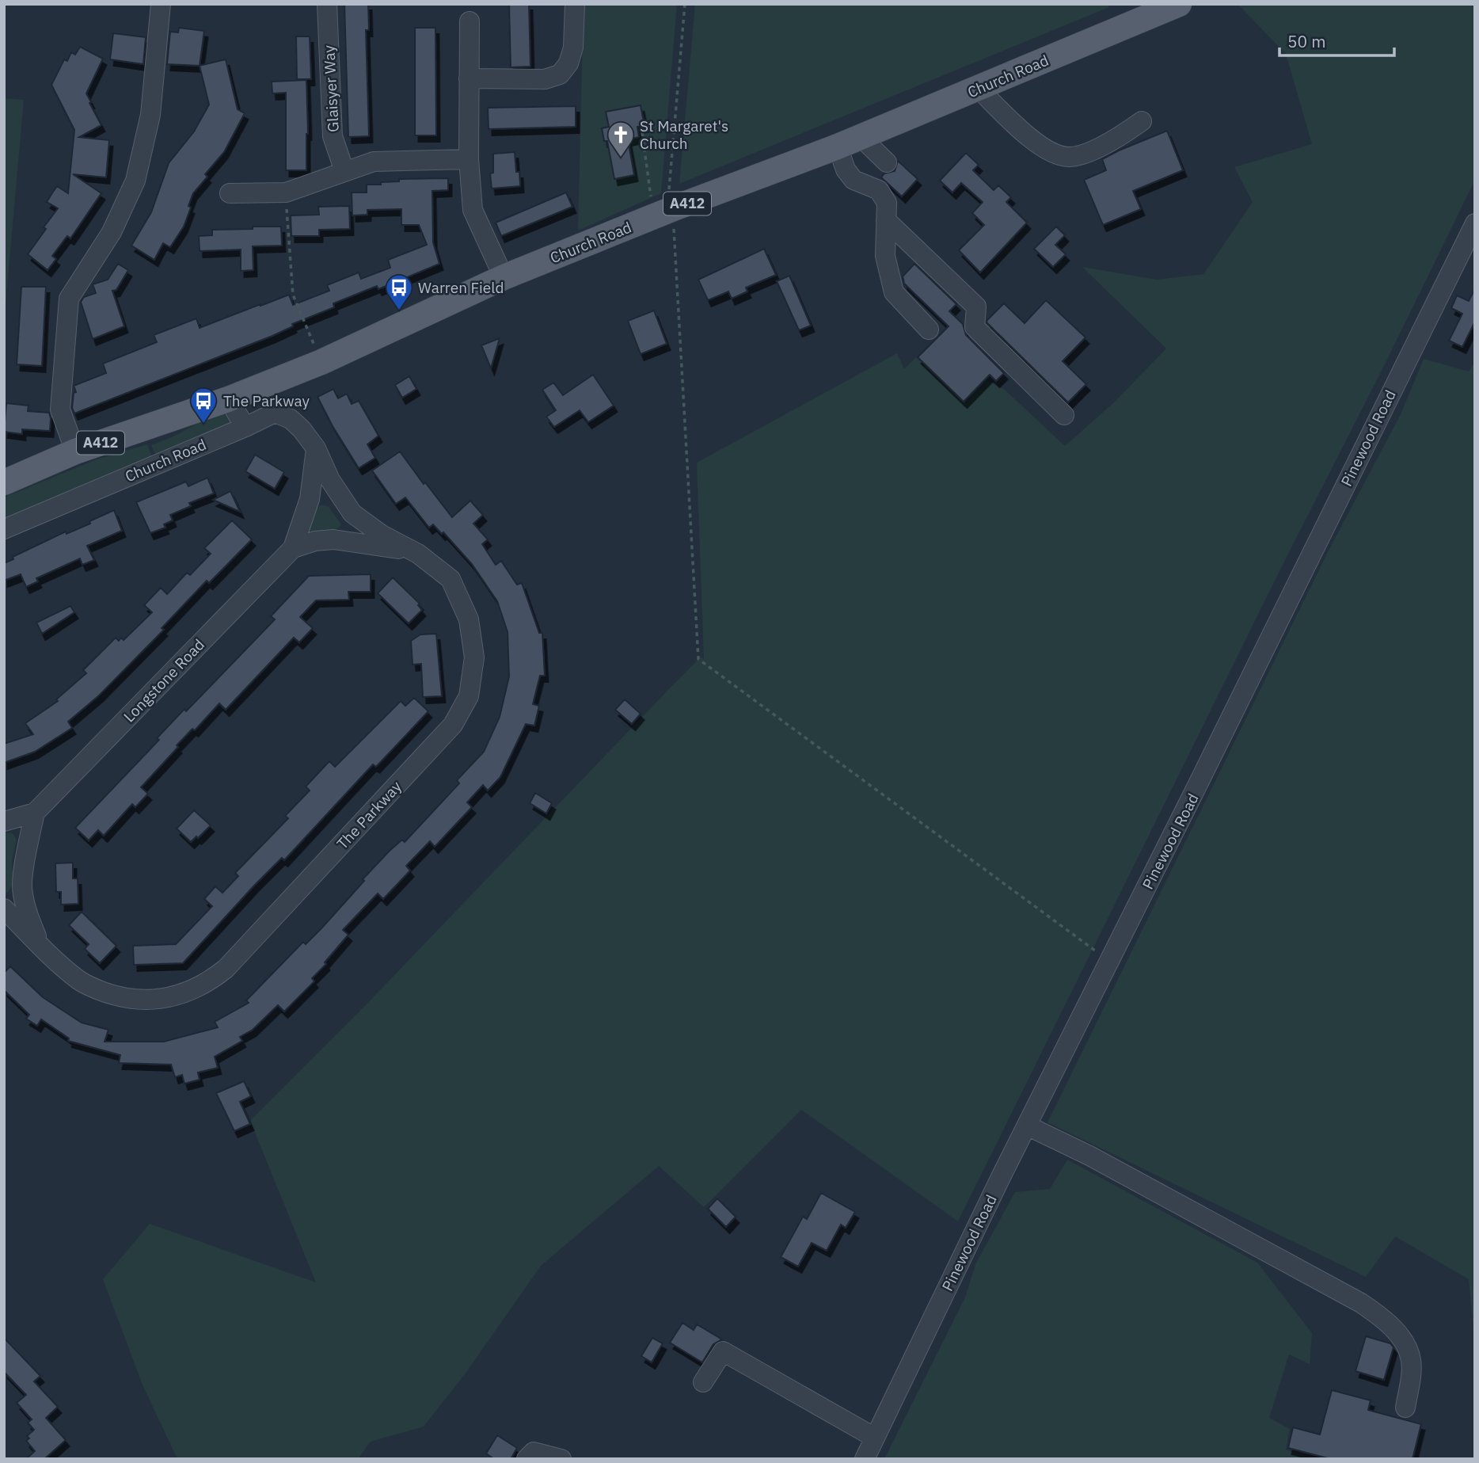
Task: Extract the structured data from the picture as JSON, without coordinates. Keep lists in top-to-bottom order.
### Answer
{
  "streets": {
    "main road": ["Church Road", "A412"],
    "street": [
      "Glaisyer Way",
      "Pinewood Road",
      "Longstone Road",
      "The Parkway"
    ]
  },
  "crossings": [
    ["Church Road", "The Parkway"]
  ],
  "places": {
    "church": ["St Margaret's Church"],
    "bus stop": ["Warren Field", "The Parkway"]
  },
  "scale_bar": "50 m"
}
